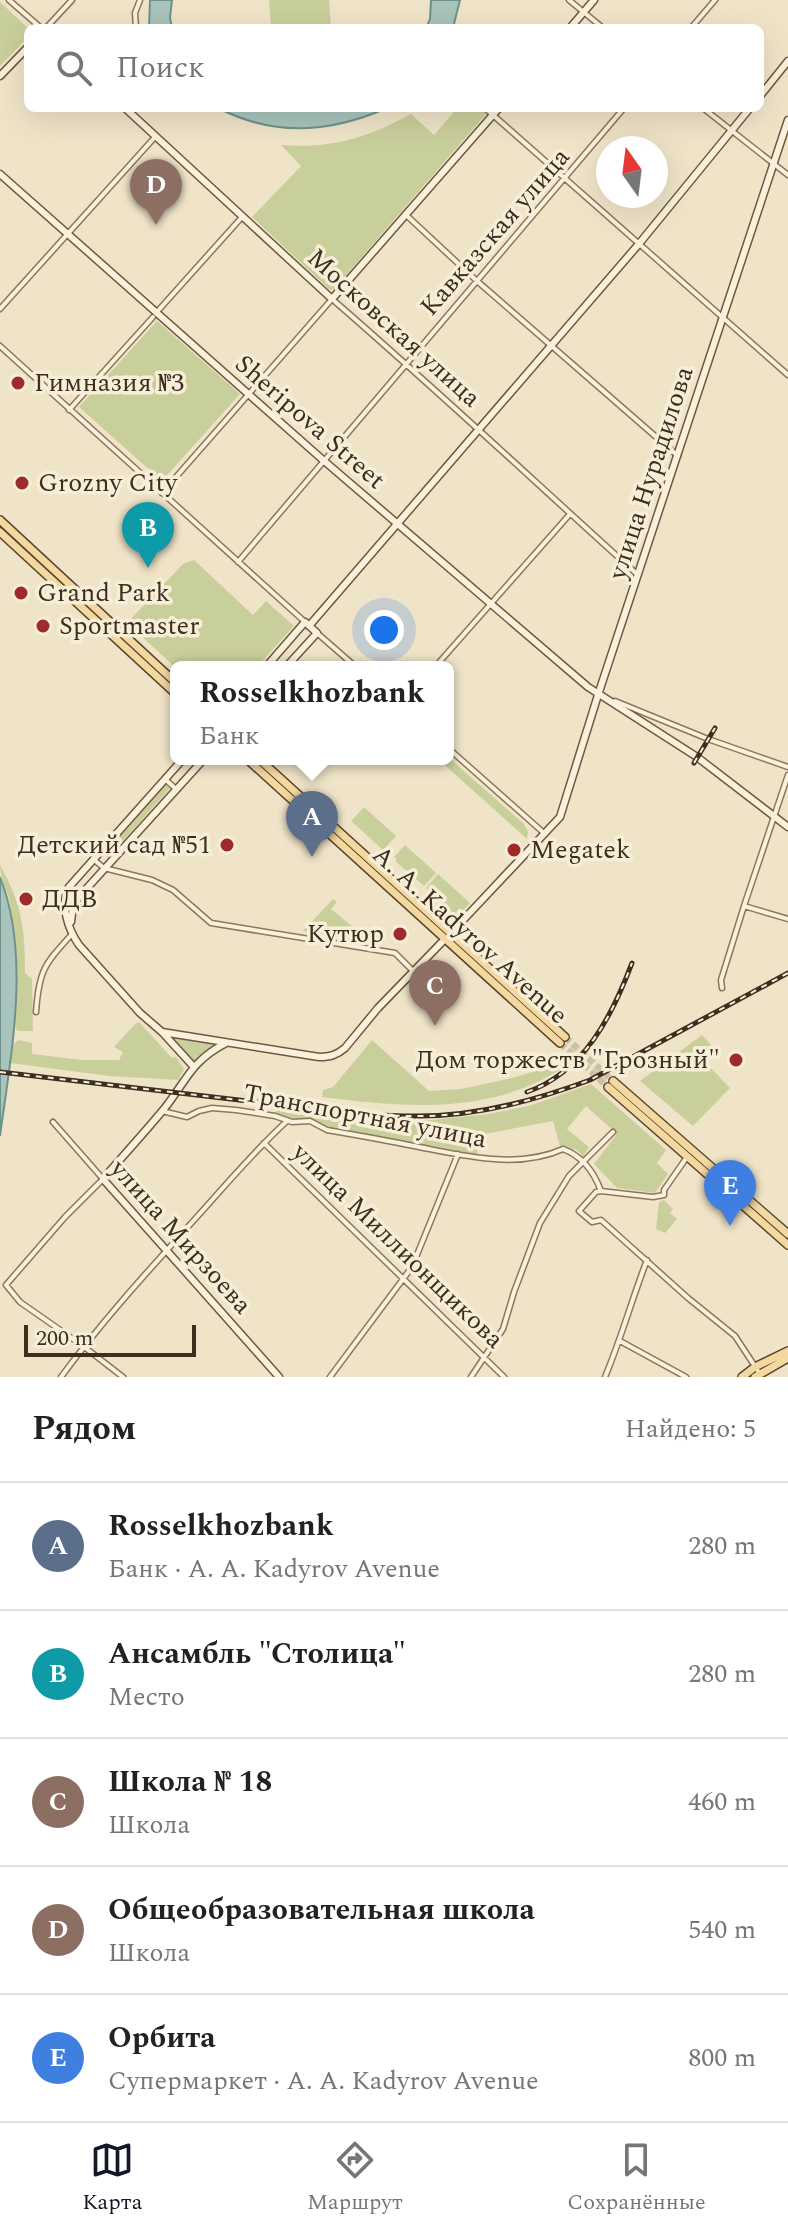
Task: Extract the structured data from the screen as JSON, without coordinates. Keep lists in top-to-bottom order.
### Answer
{
  "streets": {
    "main road": ["A. A. Kadyrov Avenue"],
    "street": [
      "Кавказская улица",
      "Московская улица",
      "Sheripova Street",
      "улица Нурадилова",
      "Транспортная улица",
      "улица Мирзоева",
      "улица Миллионщикова"
    ]
  },
  "crossings": [
    ["Кавказская улица", "Московская улица"],
    ["Кавказская улица", "Sheripova Street"],
    ["Московская улица", "улица Нурадилова"],
    ["Sheripova Street", "улица Нурадилова"],
    ["улица Нурадилова", "A. A. Kadyrov Avenue"]
  ],
  "places": [
    "Гимназия №3",
    "Grozny City",
    "Grand Park",
    "Sportmaster",
    "Детский сад №51",
    "Megatek",
    "ДДВ",
    "Кутюр",
    "Дом торжеств \"Грозный\""
  ],
  "scale_bar": "200 m",
  "north": "top",
  "page": {
    "search": "Поиск",
    "pins": [
      "D",
      "B",
      "A",
      "C",
      "E"
    ],
    "popup": ["Rosselkhozbank", "Банк"],
    "scale": "200 m",
    "heading": ["Рядом", "Найдено: 5"],
    "list": [
      {
        "mark": "A",
        "name": "Rosselkhozbank",
        "note": "Банк · A. A. Kadyrov Avenue",
        "value": "280 m"
      },
      {
        "mark": "B",
        "name": "Ансамбль \"Столица\"",
        "note": "Место",
        "value": "280 m"
      },
      {
        "mark": "C",
        "name": "Школа № 18",
        "note": "Школа",
        "value": "460 m"
      },
      {
        "mark": "D",
        "name": "Общеобразовательная школа",
        "note": "Школа",
        "value": "540 m"
      },
      {
        "mark": "E",
        "name": "Орбита",
        "note": "Супермаркет · A. A. Kadyrov Avenue",
        "value": "800 m"
      }
    ],
    "nav": ["Карта", "Маршрут", "Сохранённые"]
  }
}
